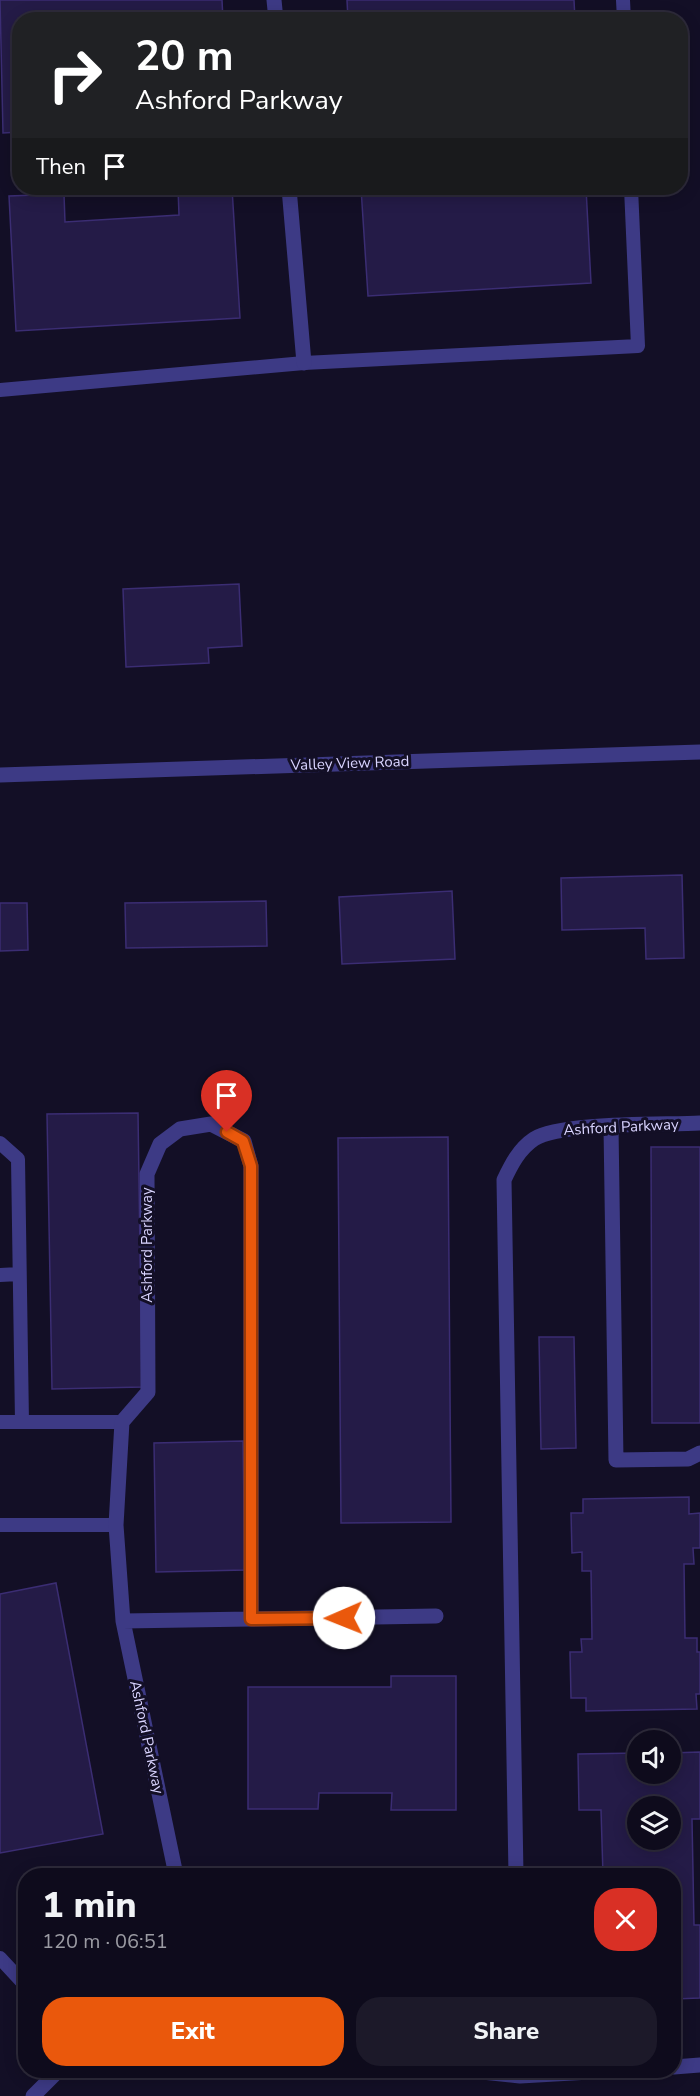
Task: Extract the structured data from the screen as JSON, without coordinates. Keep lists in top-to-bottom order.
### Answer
{
  "streets": {
    "street": ["Valley View Road", "Ashford Parkway"]
  },
  "page": {
    "turn": ["20 m", "Ashford Parkway"],
    "then": "Then",
    "heading": ["1 min", "120 m · 06:51"],
    "buttons": ["Exit", "Share"]
  }
}
